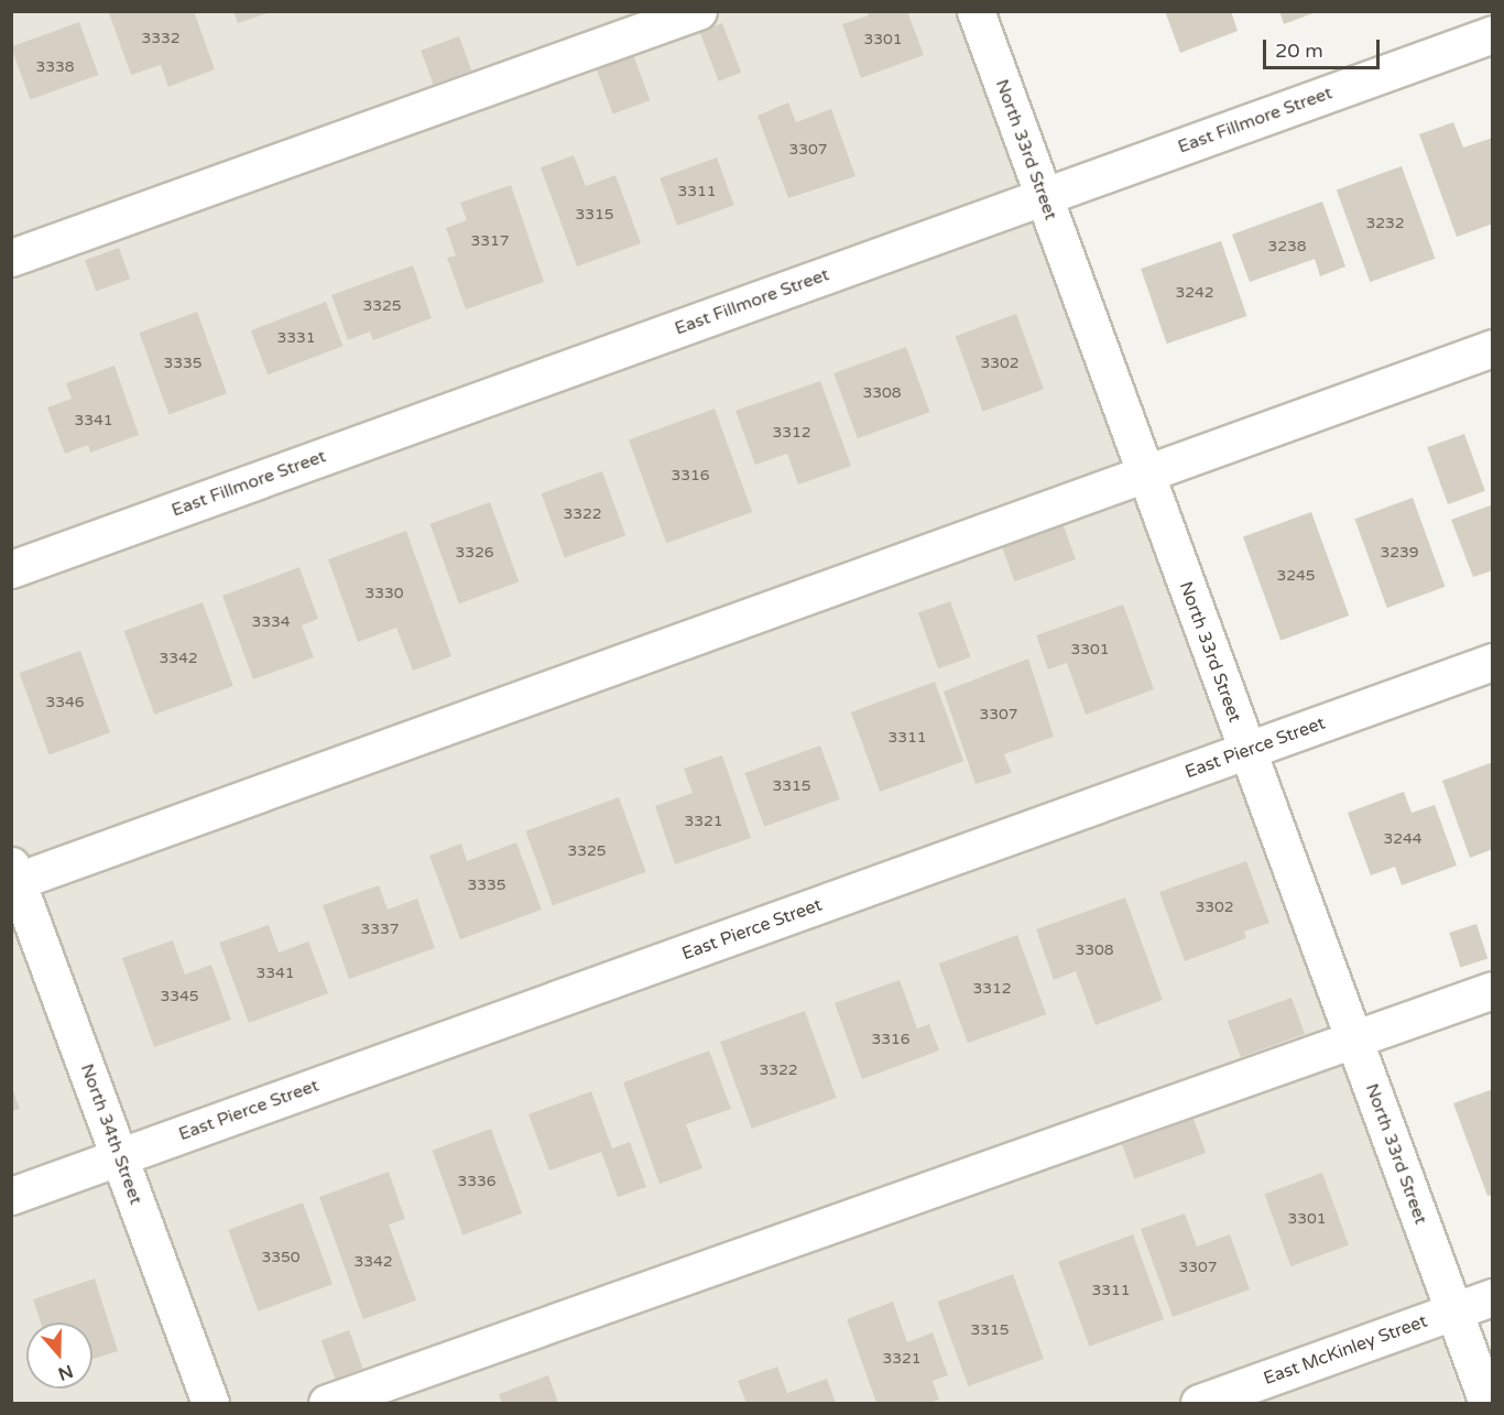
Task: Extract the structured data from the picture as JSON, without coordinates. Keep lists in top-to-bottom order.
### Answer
{
  "streets": {
    "street": [
      "East Fillmore Street",
      "North 33rd Street",
      "East Pierce Street",
      "North 34th Street",
      "East McKinley Street"
    ]
  },
  "crossings": [
    ["East Fillmore Street", "North 33rd Street"],
    ["North 33rd Street", "East Pierce Street"],
    ["North 33rd Street", "East McKinley Street"],
    ["East Pierce Street", "North 34th Street"]
  ],
  "house_numbers": [
    "3332",
    "3301",
    "3338",
    "3307",
    "3311",
    "3315",
    "3232",
    "3317",
    "3238",
    "3242",
    "3325",
    "3331",
    "3335",
    "3302",
    "3308",
    "3341",
    "3312",
    "3316",
    "3322",
    "3326",
    "3239",
    "3245",
    "3330",
    "3334",
    "3301",
    "3342",
    "3346",
    "3307",
    "3311",
    "3315",
    "3321",
    "3244",
    "3325",
    "3335",
    "3302",
    "3337",
    "3308",
    "3341",
    "3312",
    "3345",
    "3316",
    "3322",
    "3336",
    "3301",
    "3350",
    "3342",
    "3307",
    "3311",
    "3315",
    "3321"
  ],
  "scale_bar": "20 m",
  "north": "bottom"
}
